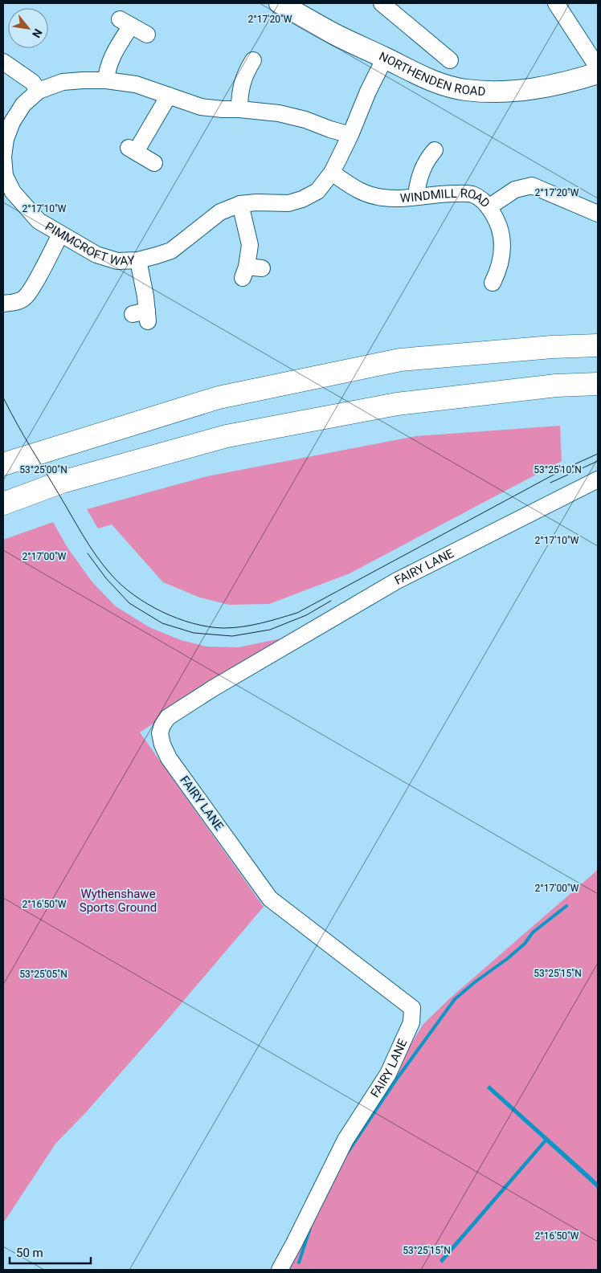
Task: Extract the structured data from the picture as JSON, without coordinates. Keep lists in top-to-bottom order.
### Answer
{
  "streets": {
    "main road": ["NORTHENDEN ROAD"],
    "street": ["WINDMILL ROAD", "PIMMCROFT WAY", "FAIRY LANE"]
  },
  "crossings": [
    ["NORTHENDEN ROAD", "PIMMCROFT WAY"],
    ["WINDMILL ROAD", "PIMMCROFT WAY"]
  ],
  "parks": ["Wythenshawe Sports Ground"],
  "scale_bar": "50 m",
  "north": "bottom right",
  "coordinates": [
    "2°17'20\"W",
    "2°17'10\"W",
    "53°25'10\"N",
    "53°25'00\"N",
    "2°17'00\"W",
    "2°16'50\"W",
    "53°25'15\"N",
    "53°25'05\"N"
  ]
}
